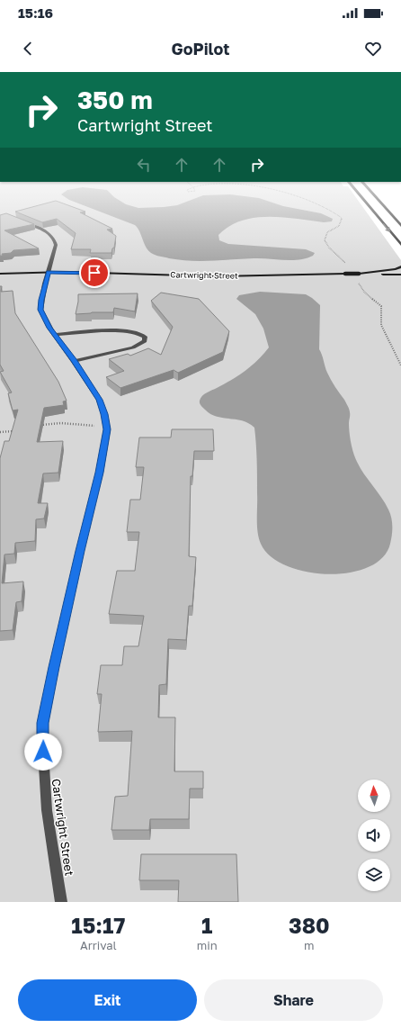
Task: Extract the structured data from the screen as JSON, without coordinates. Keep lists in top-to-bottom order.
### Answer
{
  "streets": {
    "main road": ["Cartwright Street"]
  },
  "north": "top",
  "page": {
    "status": "15:16",
    "header": "GoPilot",
    "turn": ["350 m", "Cartwright Street"],
    "eta": [
      "15:17",
      "Arrival",
      "1",
      "min",
      "380",
      "m"
    ],
    "buttons": ["Exit", "Share"]
  }
}
